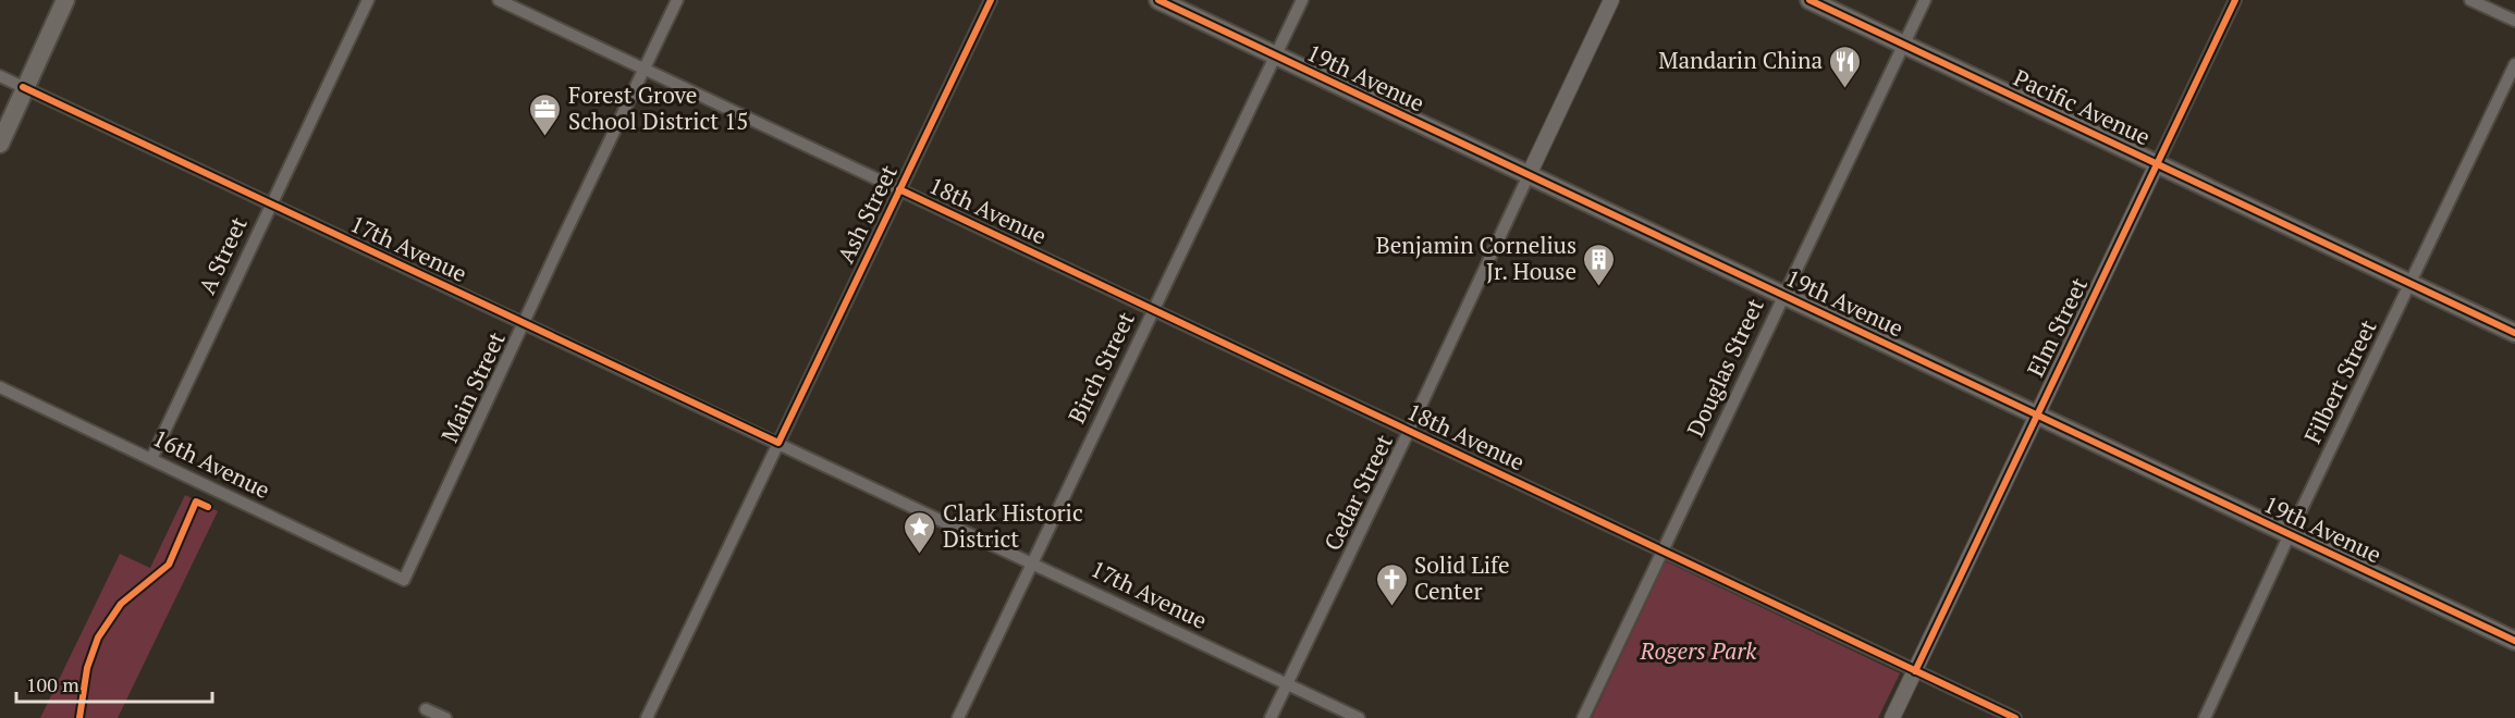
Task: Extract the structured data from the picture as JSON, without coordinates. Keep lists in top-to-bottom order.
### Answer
{
  "streets": {
    "main road": ["19th Avenue", "Pacific Avenue"],
    "street": [
      "18th Avenue",
      "Ash Street",
      "17th Avenue",
      "A Street",
      "Elm Street",
      "Birch Street",
      "Douglas Street",
      "Filbert Street",
      "Main Street",
      "16th Avenue",
      "Cedar Street"
    ]
  },
  "crossings": [
    ["19th Avenue", "Elm Street"],
    ["19th Avenue", "Birch Street"],
    ["19th Avenue", "Douglas Street"],
    ["19th Avenue", "Filbert Street"],
    ["19th Avenue", "Cedar Street"],
    ["Pacific Avenue", "Elm Street"],
    ["Pacific Avenue", "Douglas Street"],
    ["Pacific Avenue", "Filbert Street"],
    ["18th Avenue", "Ash Street"],
    ["18th Avenue", "Elm Street"],
    ["18th Avenue", "Birch Street"],
    ["18th Avenue", "Douglas Street"],
    ["18th Avenue", "Main Street"],
    ["18th Avenue", "Cedar Street"],
    ["Ash Street", "17th Avenue"],
    ["17th Avenue", "A Street"],
    ["17th Avenue", "Birch Street"],
    ["17th Avenue", "Main Street"],
    ["17th Avenue", "Cedar Street"],
    ["A Street", "16th Avenue"],
    ["Main Street", "16th Avenue"]
  ],
  "parks": ["Rogers Park"],
  "places": {
    "restaurant": ["Mandarin China"],
    "office": ["Forest Grove School District 15"],
    "building": ["Benjamin Cornelius Jr. House"],
    "place": ["Clark Historic District"],
    "church": ["Solid Life Center"]
  },
  "scale_bar": "100 m"
}
